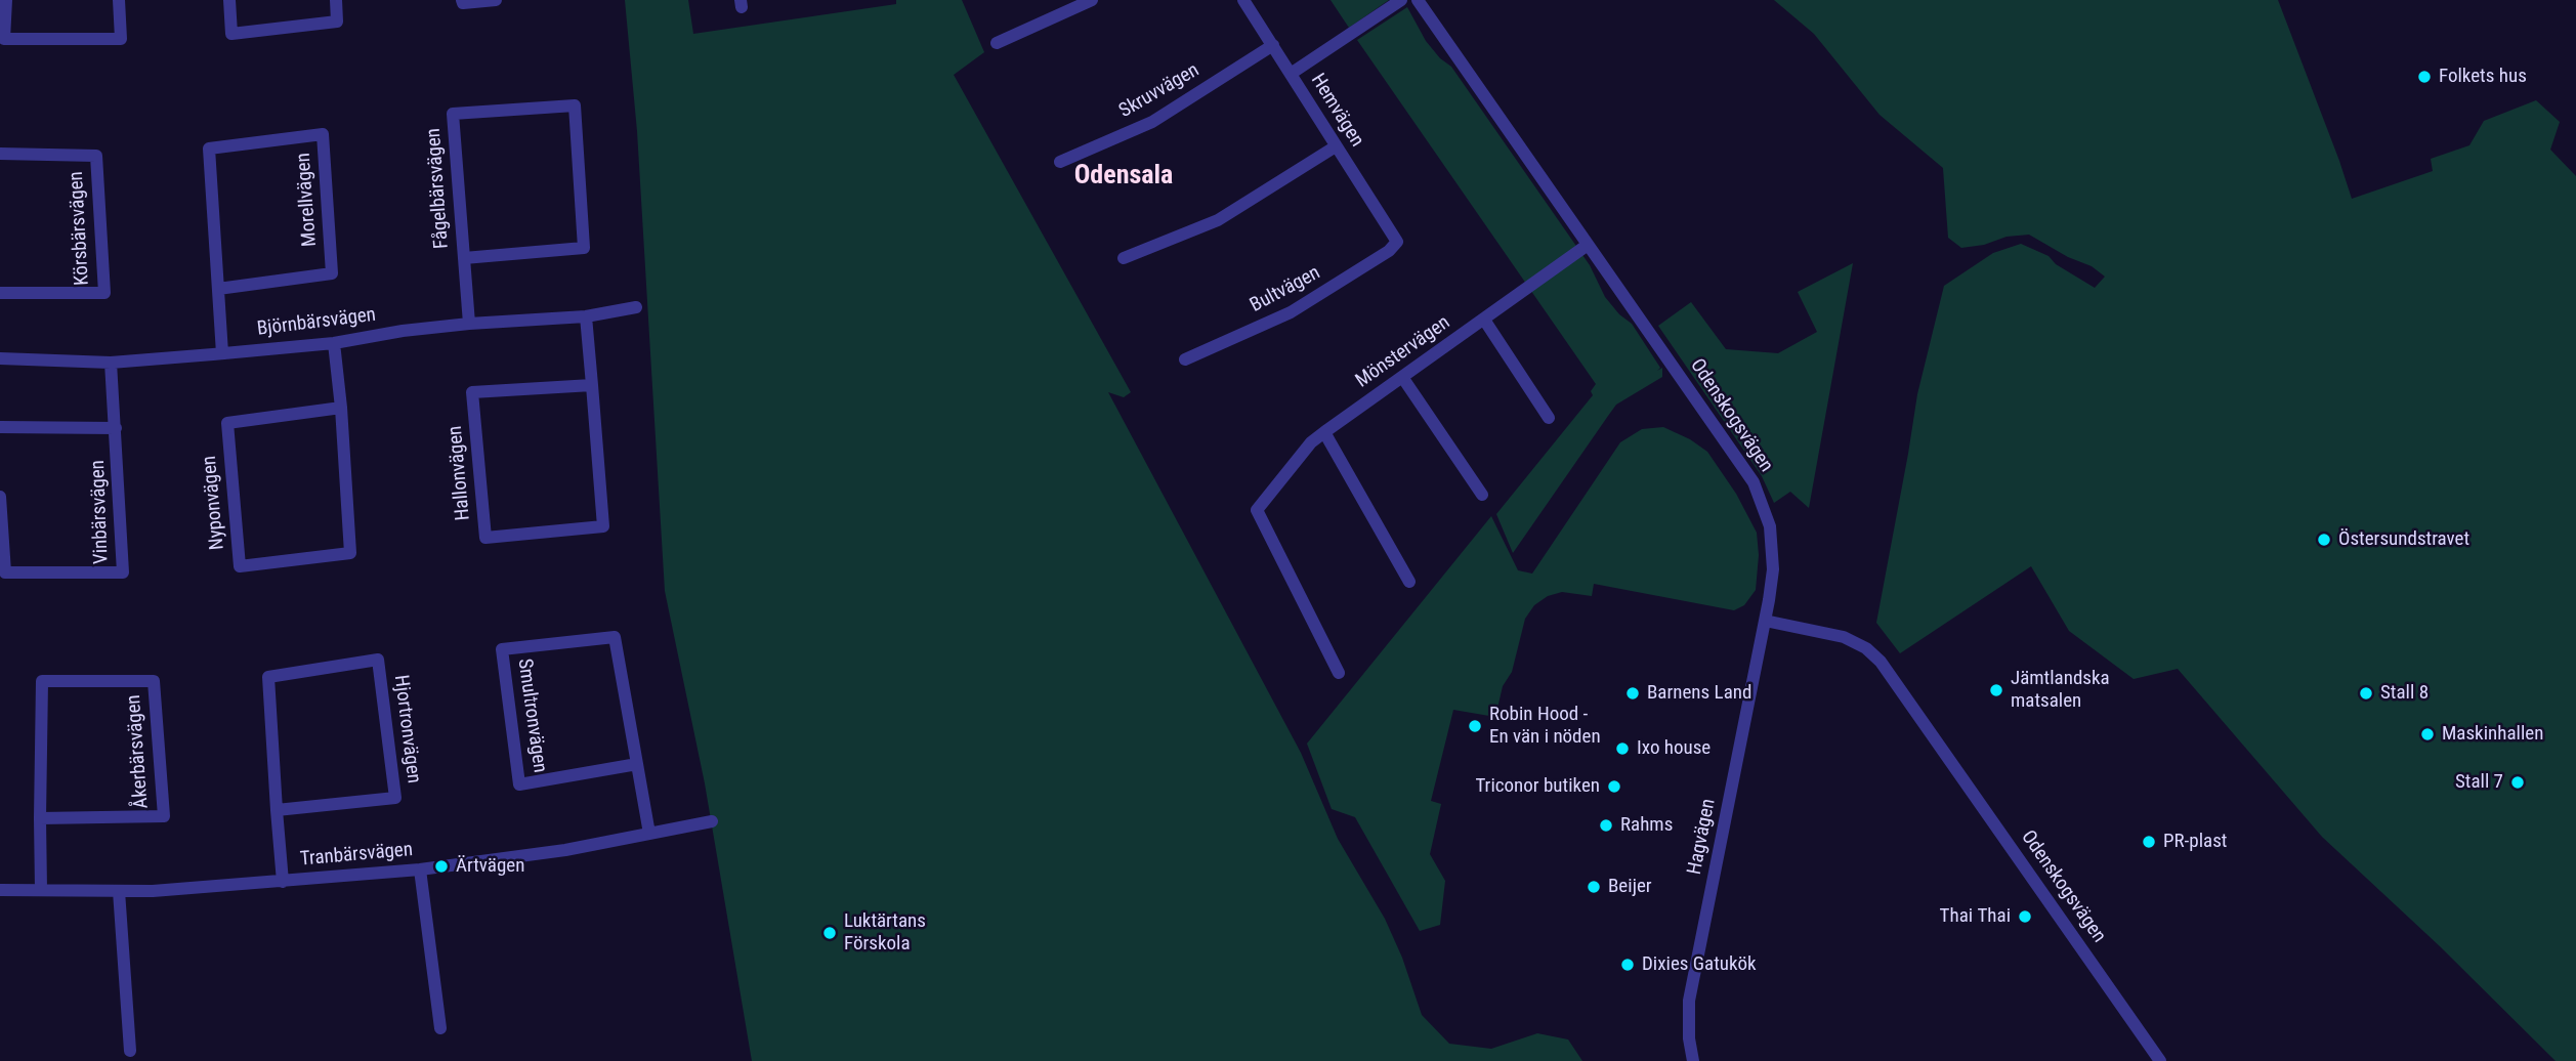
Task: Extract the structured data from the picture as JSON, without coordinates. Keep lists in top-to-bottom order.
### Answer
{
  "streets": {
    "street": [
      "Skruvvägen",
      "Hemvägen",
      "Fågelbärsvägen",
      "Morellvägen",
      "Körsbärsvägen",
      "Bultvägen",
      "Björnbärsvägen",
      "Mönstervägen",
      "Odenskogsvägen",
      "Hallonvägen",
      "Nyponvägen",
      "Vinbärsvägen",
      "Smultronvägen",
      "Hjortronvägen",
      "Åkerbärsvägen",
      "Hagvägen",
      "Tranbärsvägen"
    ]
  },
  "crossings": [
    ["Skruvvägen", "Hemvägen"],
    ["Hemvägen", "Bultvägen"],
    ["Fågelbärsvägen", "Björnbärsvägen"],
    ["Morellvägen", "Björnbärsvägen"],
    ["Björnbärsvägen", "Hallonvägen"],
    ["Björnbärsvägen", "Nyponvägen"],
    ["Björnbärsvägen", "Vinbärsvägen"],
    ["Mönstervägen", "Odenskogsvägen"],
    ["Odenskogsvägen", "Hagvägen"],
    ["Smultronvägen", "Tranbärsvägen"],
    ["Hjortronvägen", "Tranbärsvägen"],
    ["Åkerbärsvägen", "Tranbärsvägen"]
  ],
  "districts": ["Odensala"],
  "places": [
    "Folkets hus",
    "Östersundstravet",
    "Jämtlandska matsalen",
    "Barnens Land",
    "Stall 8",
    "Robin Hood - En vän i nöden",
    "Maskinhallen",
    "Ixo house",
    "Stall 7",
    "Triconor butiken",
    "Rahms",
    "PR-plast",
    "Ärtvägen",
    "Beijer",
    "Thai Thai",
    "Luktärtans Förskola",
    "Dixies Gatukök"
  ]
}
